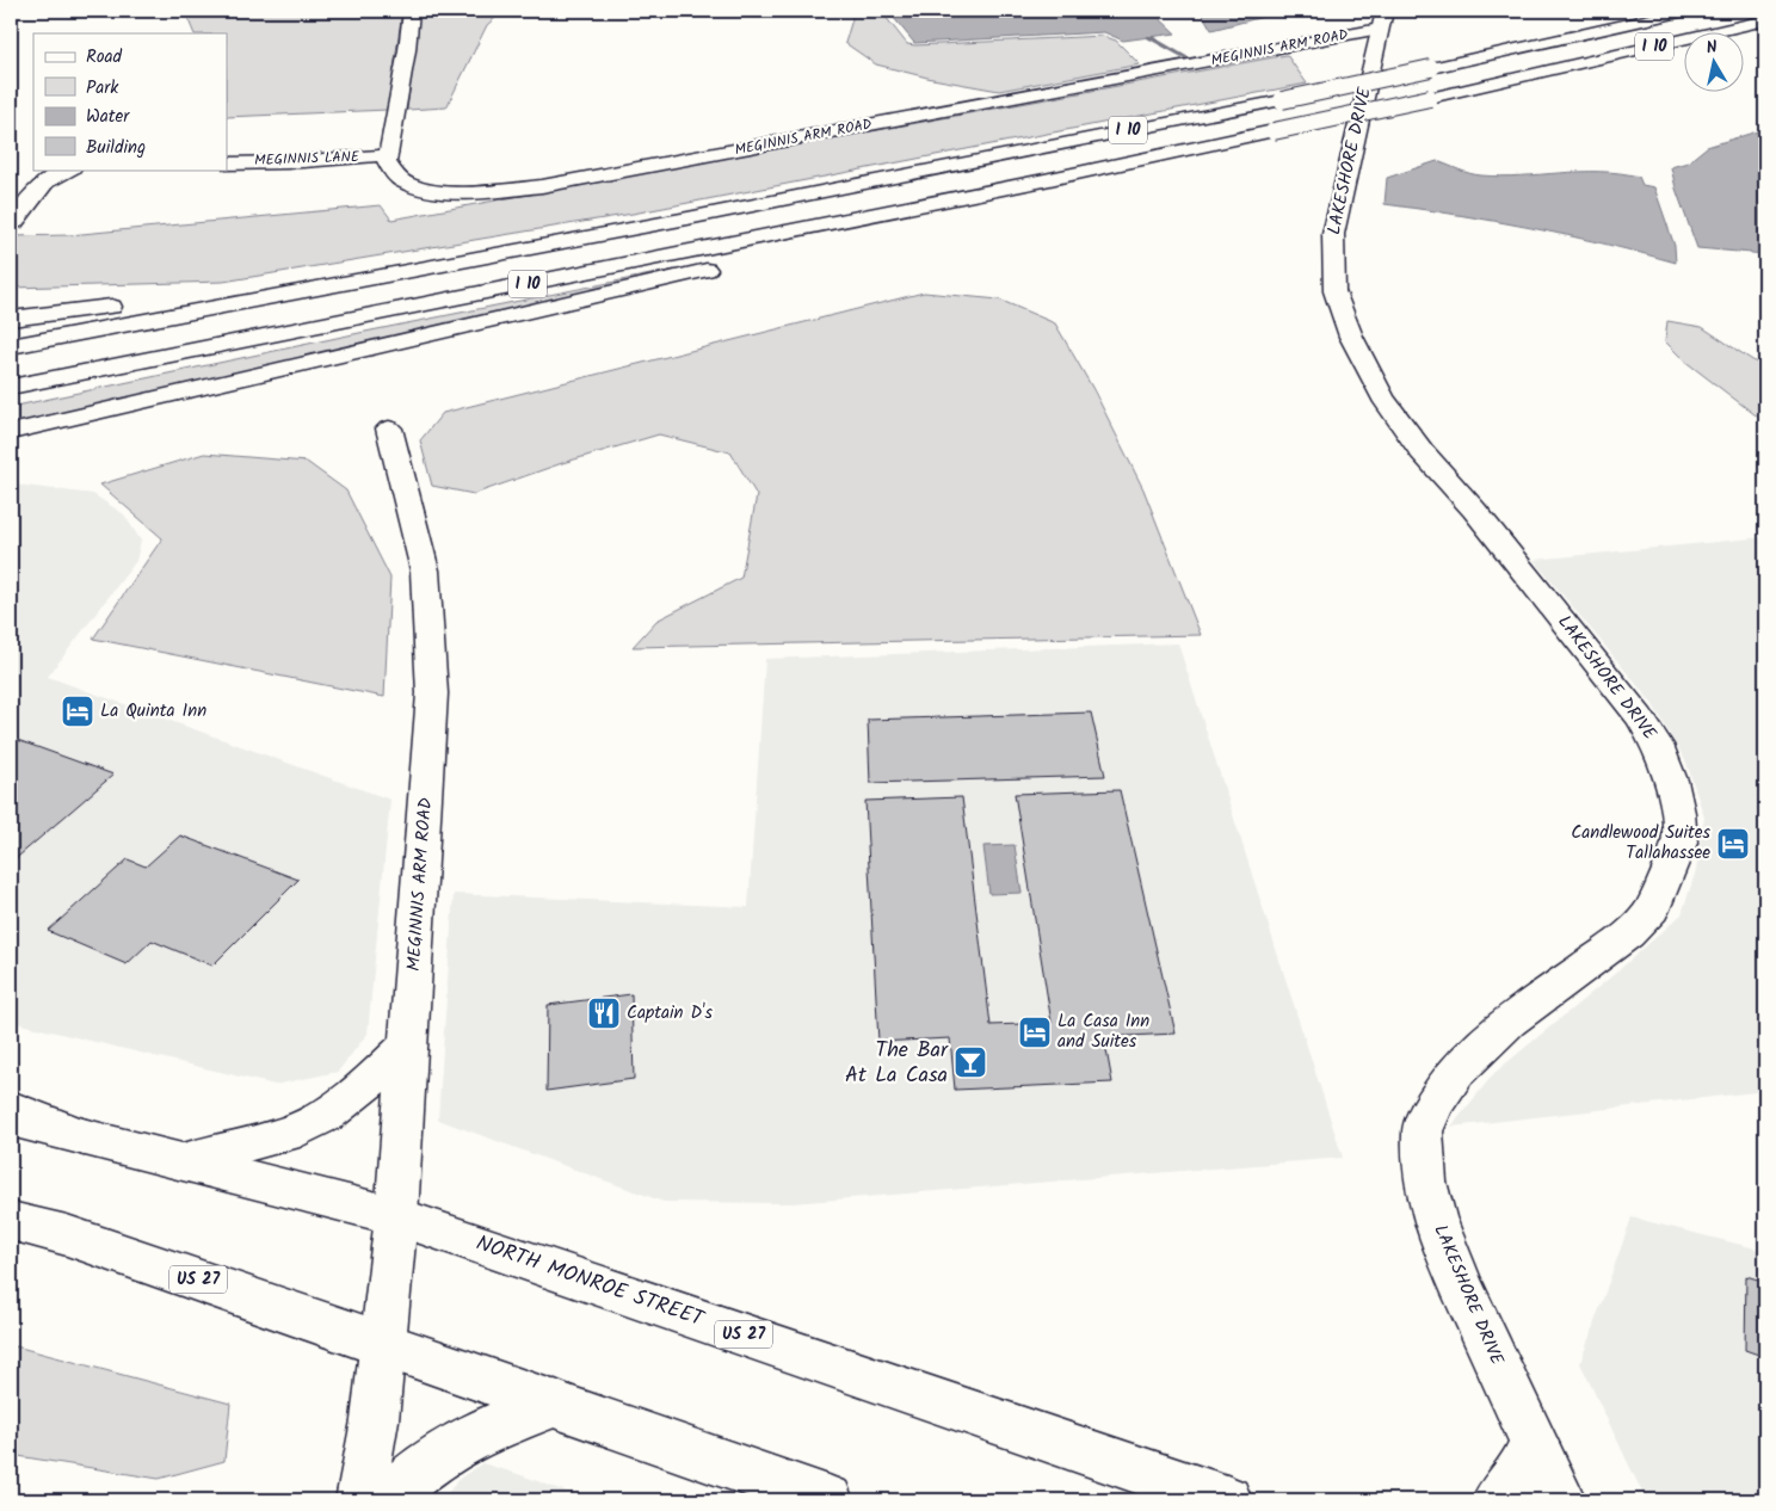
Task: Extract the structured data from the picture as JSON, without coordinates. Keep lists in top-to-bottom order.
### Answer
{
  "streets": {
    "main road": [
      "I 10",
      "MEGINNIS ARM ROAD",
      "MEGINNIS LANE",
      "LAKESHORE DRIVE",
      "US 27",
      "NORTH MONROE STREET"
    ]
  },
  "crossings": [
    ["MEGINNIS ARM ROAD", "MEGINNIS LANE"],
    ["MEGINNIS ARM ROAD", "LAKESHORE DRIVE"],
    ["MEGINNIS ARM ROAD", "US 27"],
    ["MEGINNIS ARM ROAD", "NORTH MONROE STREET"]
  ],
  "places": {
    "hotel": ["La Quinta Inn", "Candlewood Suites Tallahassee", "La Casa Inn and Suites"],
    "restaurant": ["Captain D's"],
    "bar": ["The Bar At La Casa"]
  },
  "legend": [
    "Road",
    "Park",
    "Water",
    "Building"
  ],
  "north": "top"
}
